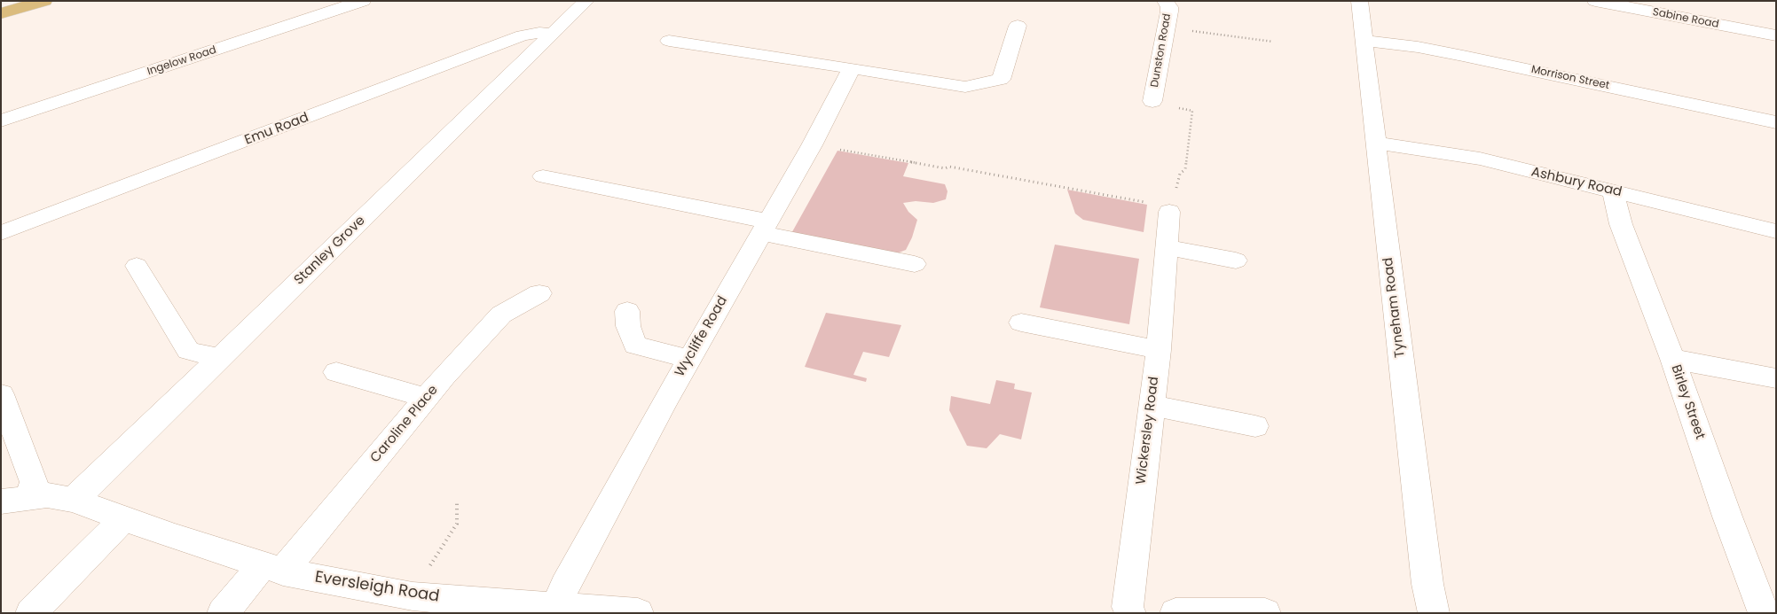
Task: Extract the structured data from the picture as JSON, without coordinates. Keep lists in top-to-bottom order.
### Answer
{
  "streets": {
    "street": [
      "Sabine Road",
      "Dunston Road",
      "Ingelow Road",
      "Morrison Street",
      "Emu Road",
      "Ashbury Road",
      "Stanley Grove",
      "Tyneham Road",
      "Wycliffe Road",
      "Birley Street",
      "Caroline Place",
      "Wickersley Road",
      "Eversleigh Road"
    ]
  },
  "crossings": [
    ["Morrison Street", "Tyneham Road"],
    ["Emu Road", "Stanley Grove"],
    ["Ashbury Road", "Tyneham Road"],
    ["Ashbury Road", "Birley Street"],
    ["Stanley Grove", "Eversleigh Road"],
    ["Wycliffe Road", "Eversleigh Road"],
    ["Caroline Place", "Eversleigh Road"]
  ]
}
